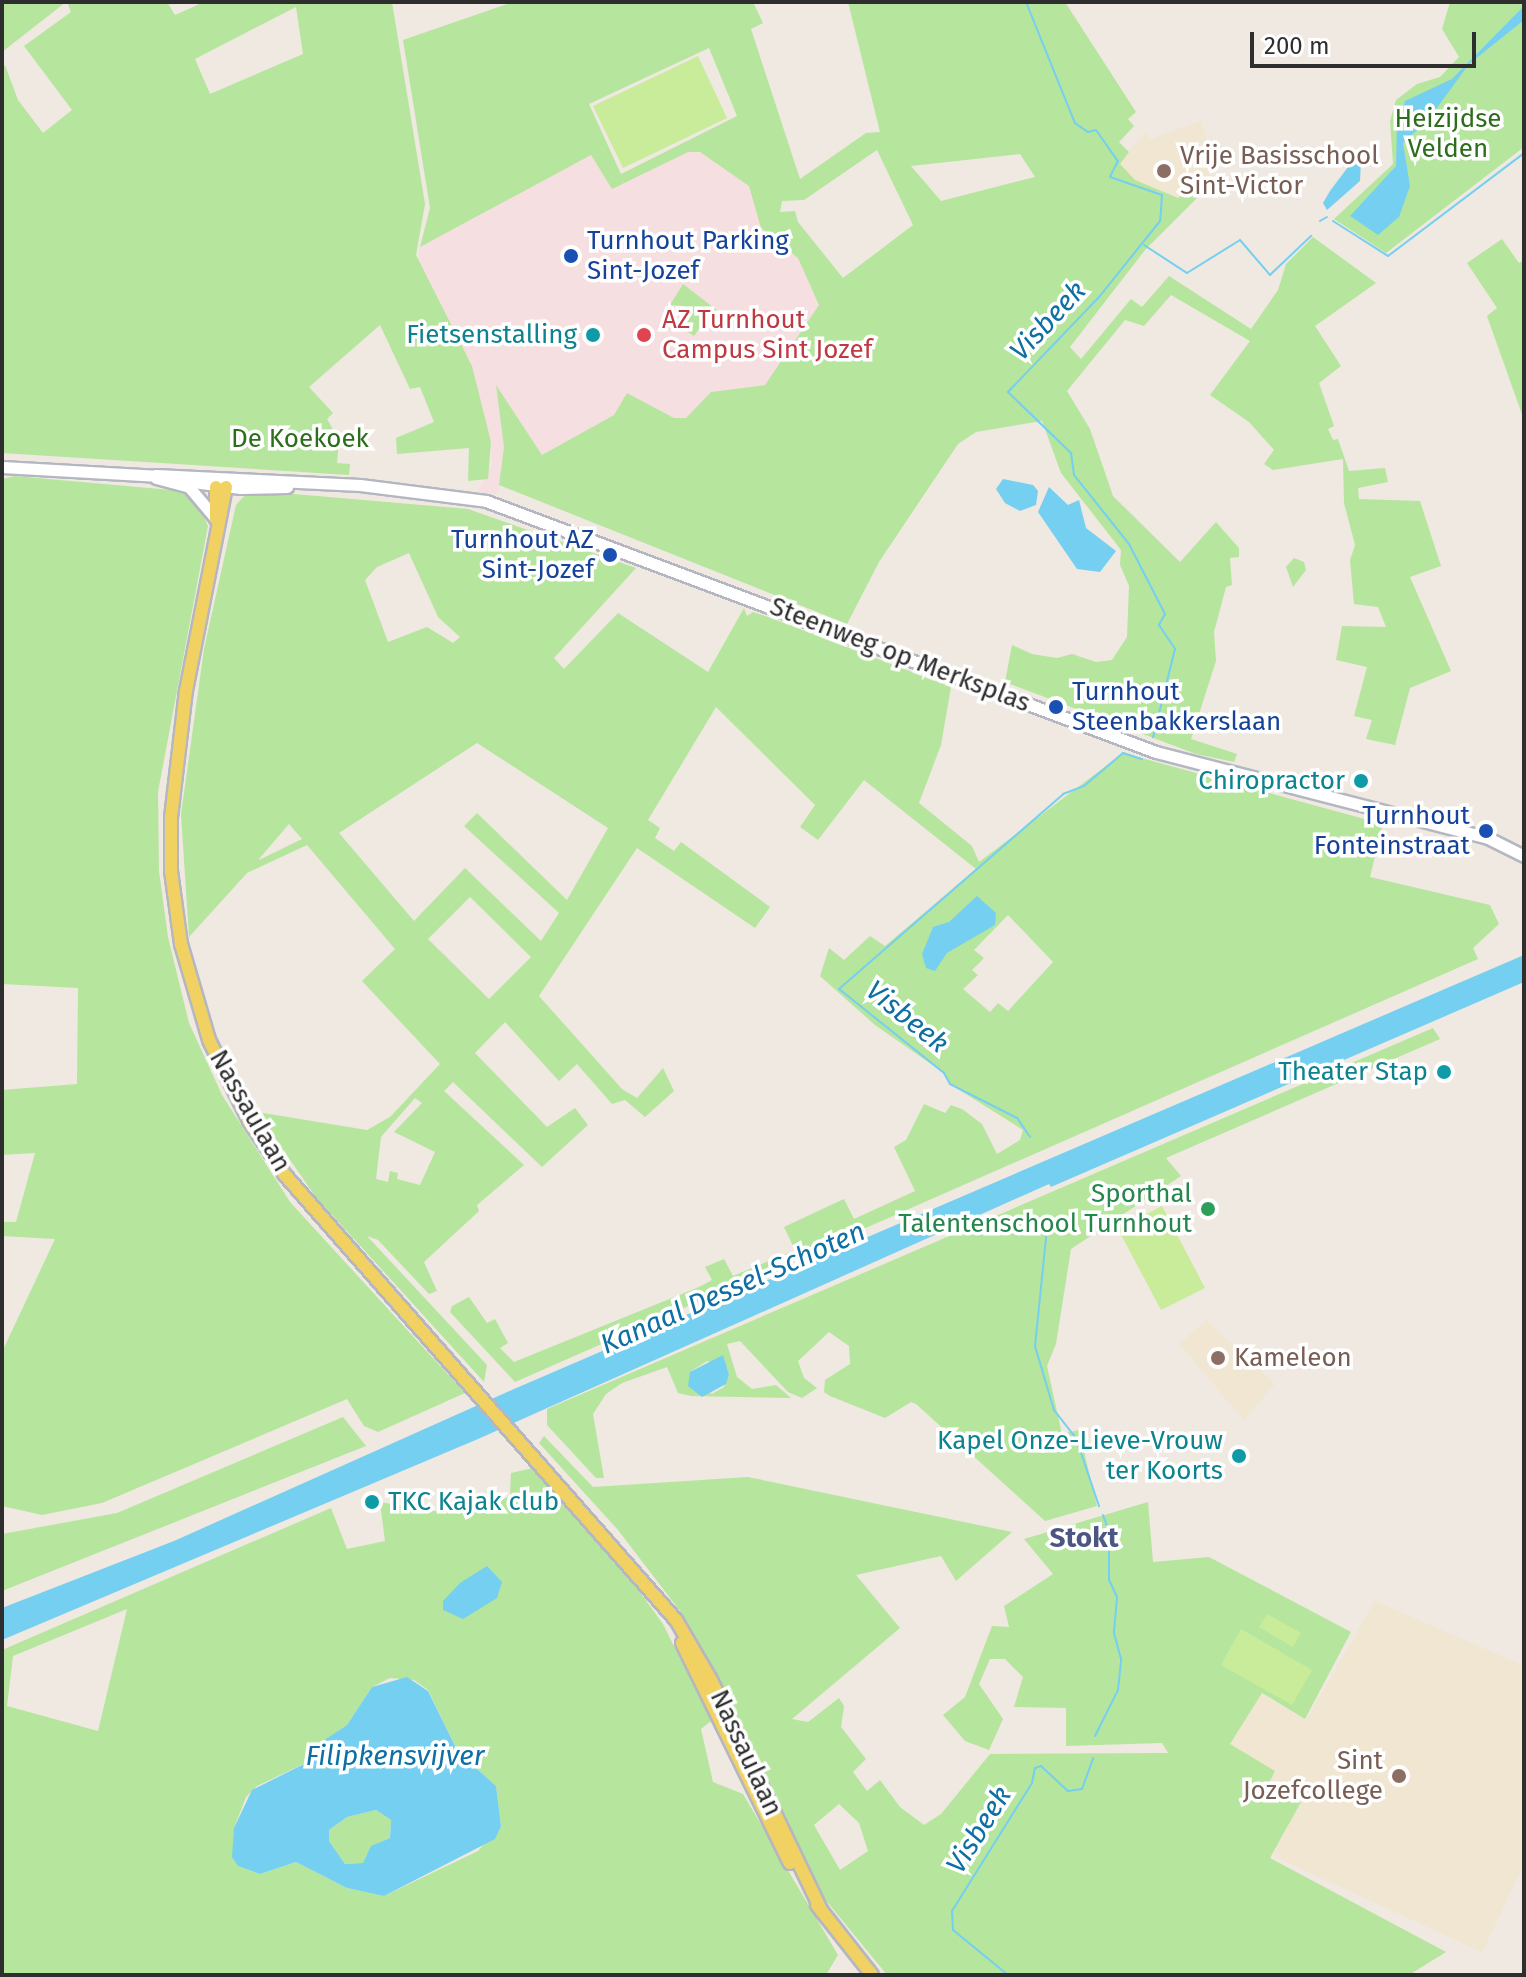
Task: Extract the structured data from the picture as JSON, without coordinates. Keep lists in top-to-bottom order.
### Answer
{
  "streets": {
    "main road": ["Nassaulaan"],
    "street": ["Steenweg op Merksplas"]
  },
  "crossings": [
    ["Steenweg op Merksplas", "Nassaulaan"]
  ],
  "districts": ["Stokt"],
  "water": ["Visbeek", "Kanaal Dessel-Schoten", "Filipkensvijver"],
  "parks": ["Heizijdse Velden", "De Koekoek"],
  "places": [
    "Vrije Basisschool Sint-Victor",
    "Turnhout Parking Sint-Jozef",
    "Fietsenstalling",
    "AZ Turnhout Campus Sint Jozef",
    "Turnhout AZ Sint-Jozef",
    "Turnhout Steenbakkerslaan",
    "Chiropractor",
    "Turnhout Fonteinstraat",
    "Theater Stap",
    "Sporthal Talentenschool Turnhout",
    "Kameleon",
    "Kapel Onze-Lieve-Vrouw ter Koorts",
    "TKC Kajak club",
    "Sint Jozefcollege"
  ],
  "scale_bar": "200 m"
}
